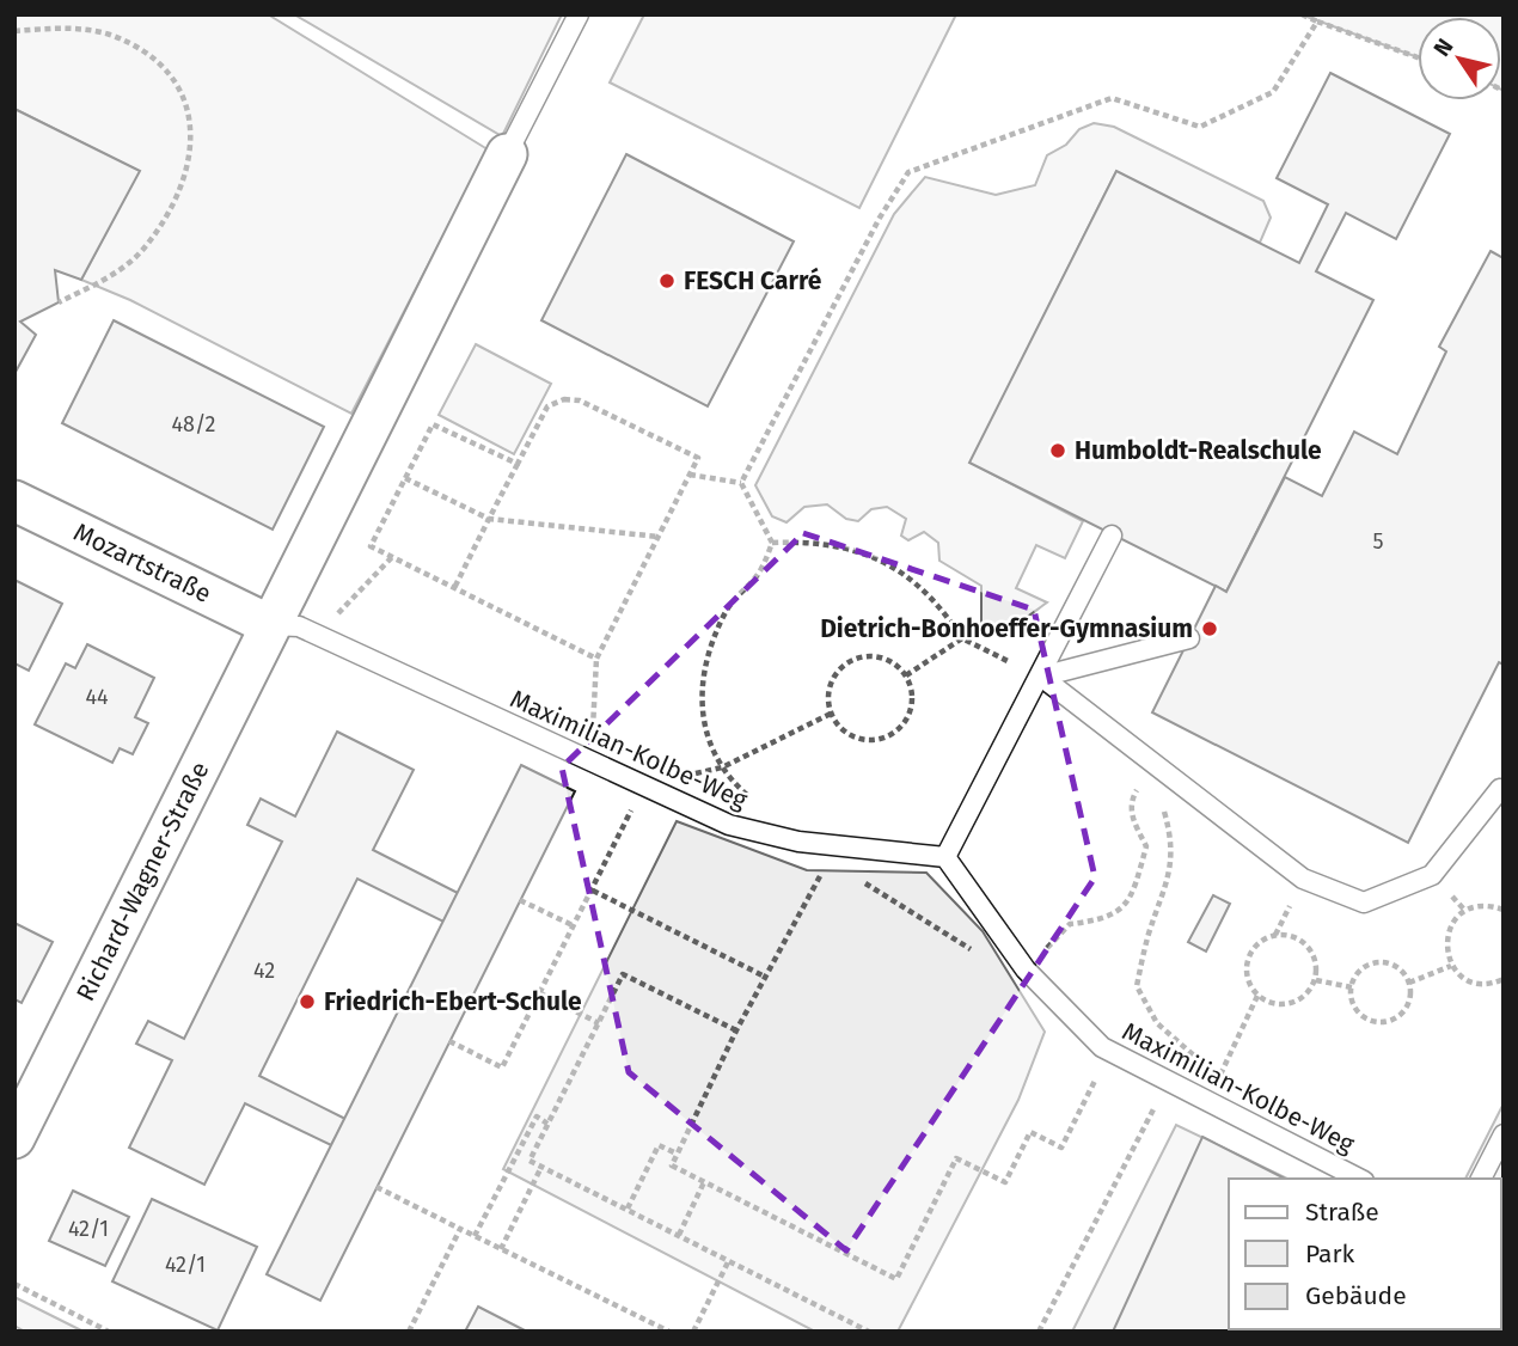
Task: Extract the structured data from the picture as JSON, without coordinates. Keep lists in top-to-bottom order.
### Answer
{
  "streets": {
    "street": ["Mozartstraße", "Richard-Wagner-Straße"],
    "lane": ["Maximilian-Kolbe-Weg"]
  },
  "crossings": [
    ["Mozartstraße", "Maximilian-Kolbe-Weg"],
    ["Mozartstraße", "Richard-Wagner-Straße"],
    ["Maximilian-Kolbe-Weg", "Richard-Wagner-Straße"]
  ],
  "places": [
    "FESCH Carré",
    "Humboldt-Realschule",
    "Dietrich-Bonhoeffer-Gymnasium",
    "Friedrich-Ebert-Schule"
  ],
  "house_numbers": [
    "48/2",
    "5",
    "44",
    "42",
    "42/1",
    "42/1"
  ],
  "legend": ["Straße", "Park", "Gebäude"],
  "north": "top left"
}
